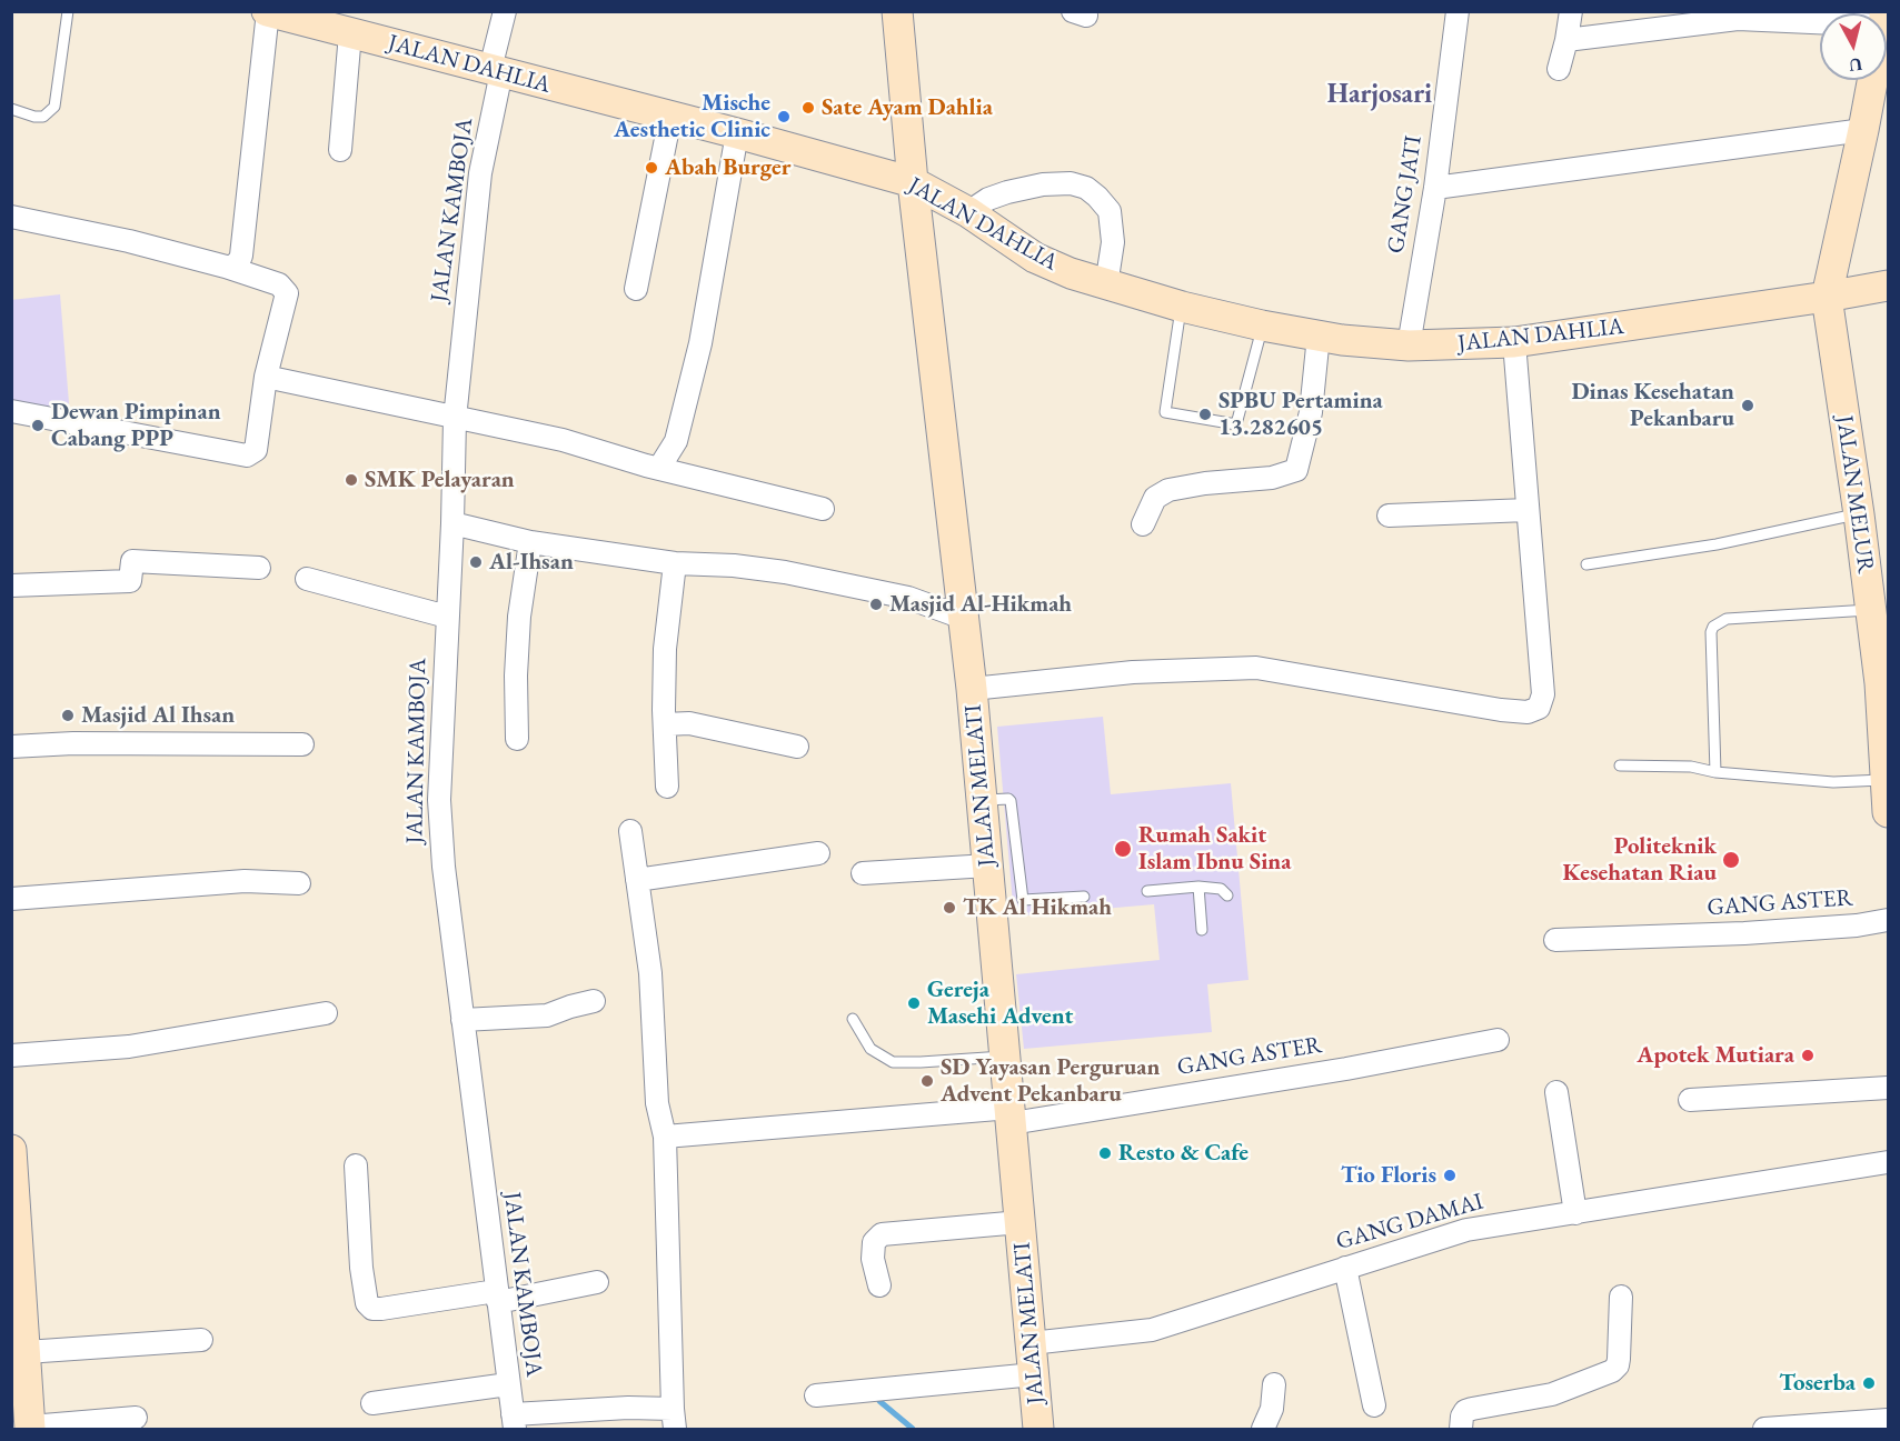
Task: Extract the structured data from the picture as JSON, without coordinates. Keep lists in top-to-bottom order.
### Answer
{
  "streets": {
    "street": [
      "JALAN DAHLIA",
      "GANG JATI",
      "JALAN KAMBOJA",
      "JALAN MELUR",
      "JALAN MELATI",
      "GANG ASTER",
      "GANG DAMAI"
    ]
  },
  "crossings": [
    ["JALAN DAHLIA", "GANG JATI"],
    ["JALAN DAHLIA", "JALAN KAMBOJA"],
    ["JALAN DAHLIA", "JALAN MELUR"],
    ["JALAN DAHLIA", "JALAN MELATI"],
    ["JALAN MELATI", "GANG ASTER"],
    ["JALAN MELATI", "GANG DAMAI"]
  ],
  "districts": ["Harjosari"],
  "places": [
    "Sate Ayam Dahlia",
    "Mische Aesthetic Clinic",
    "Abah Burger",
    "Dinas Kesehatan Pekanbaru",
    "SPBU Pertamina 13.282605",
    "Dewan Pimpinan Cabang PPP",
    "SMK Pelayaran",
    "Al-Ihsan",
    "Masjid Al-Hikmah",
    "Masjid Al Ihsan",
    "Rumah Sakit Islam Ibnu Sina",
    "Politeknik Kesehatan Riau",
    "TK Al Hikmah",
    "Gereja Masehi Advent",
    "Apotek Mutiara",
    "SD Yayasan Perguruan Advent Pekanbaru",
    "Resto & Cafe",
    "Tio Floris",
    "Toserba"
  ],
  "north": "bottom"
}
